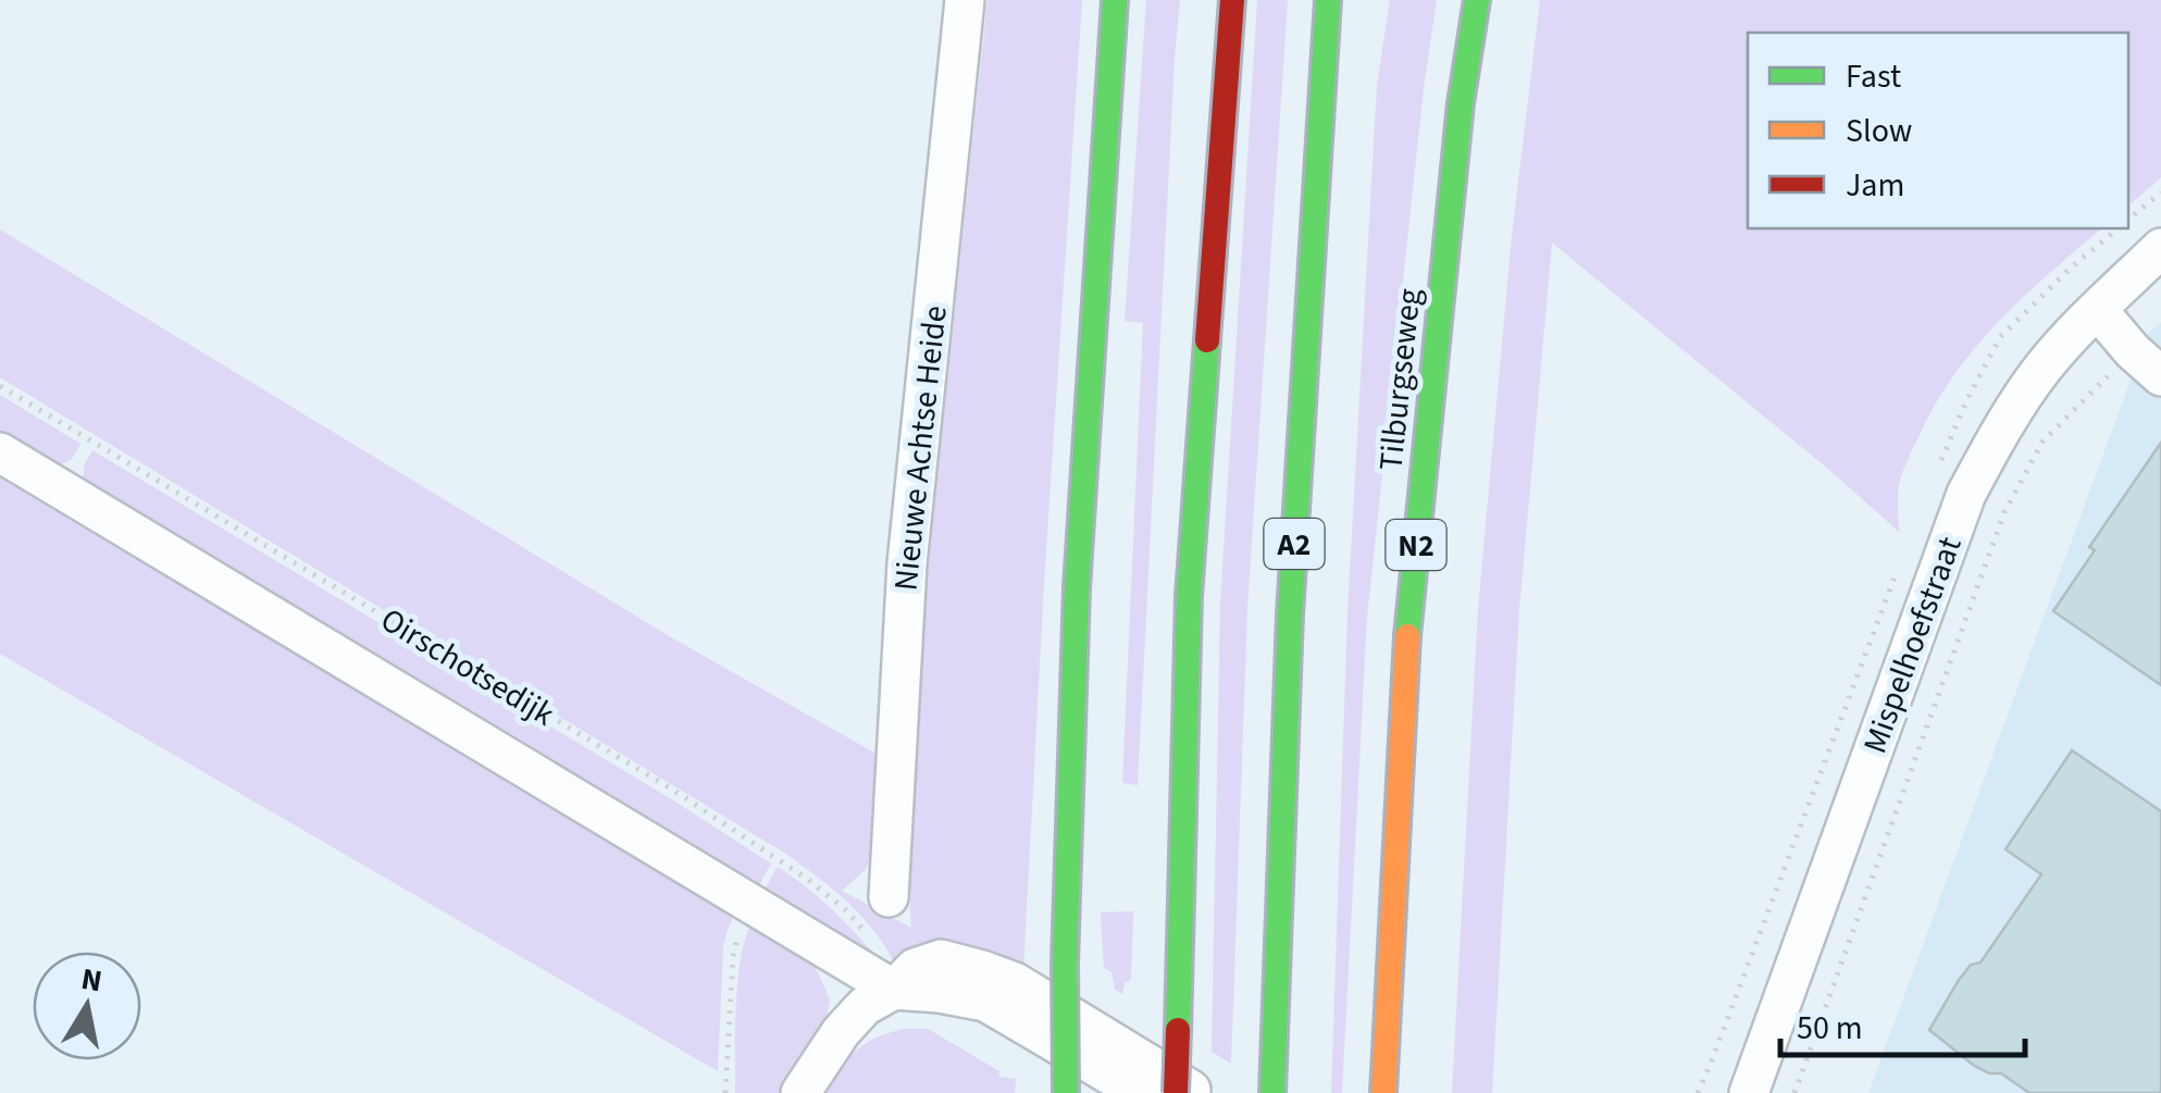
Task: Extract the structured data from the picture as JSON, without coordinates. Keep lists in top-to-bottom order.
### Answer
{
  "streets": {
    "highway": ["Tilburgseweg", "A2", "N2"],
    "street": ["Nieuwe Achtse Heide", "Mispelhoefstraat", "Oirschotsedijk"]
  },
  "legend": ["Fast", "Slow", "Jam"],
  "scale_bar": "50 m",
  "north": "top"
}
